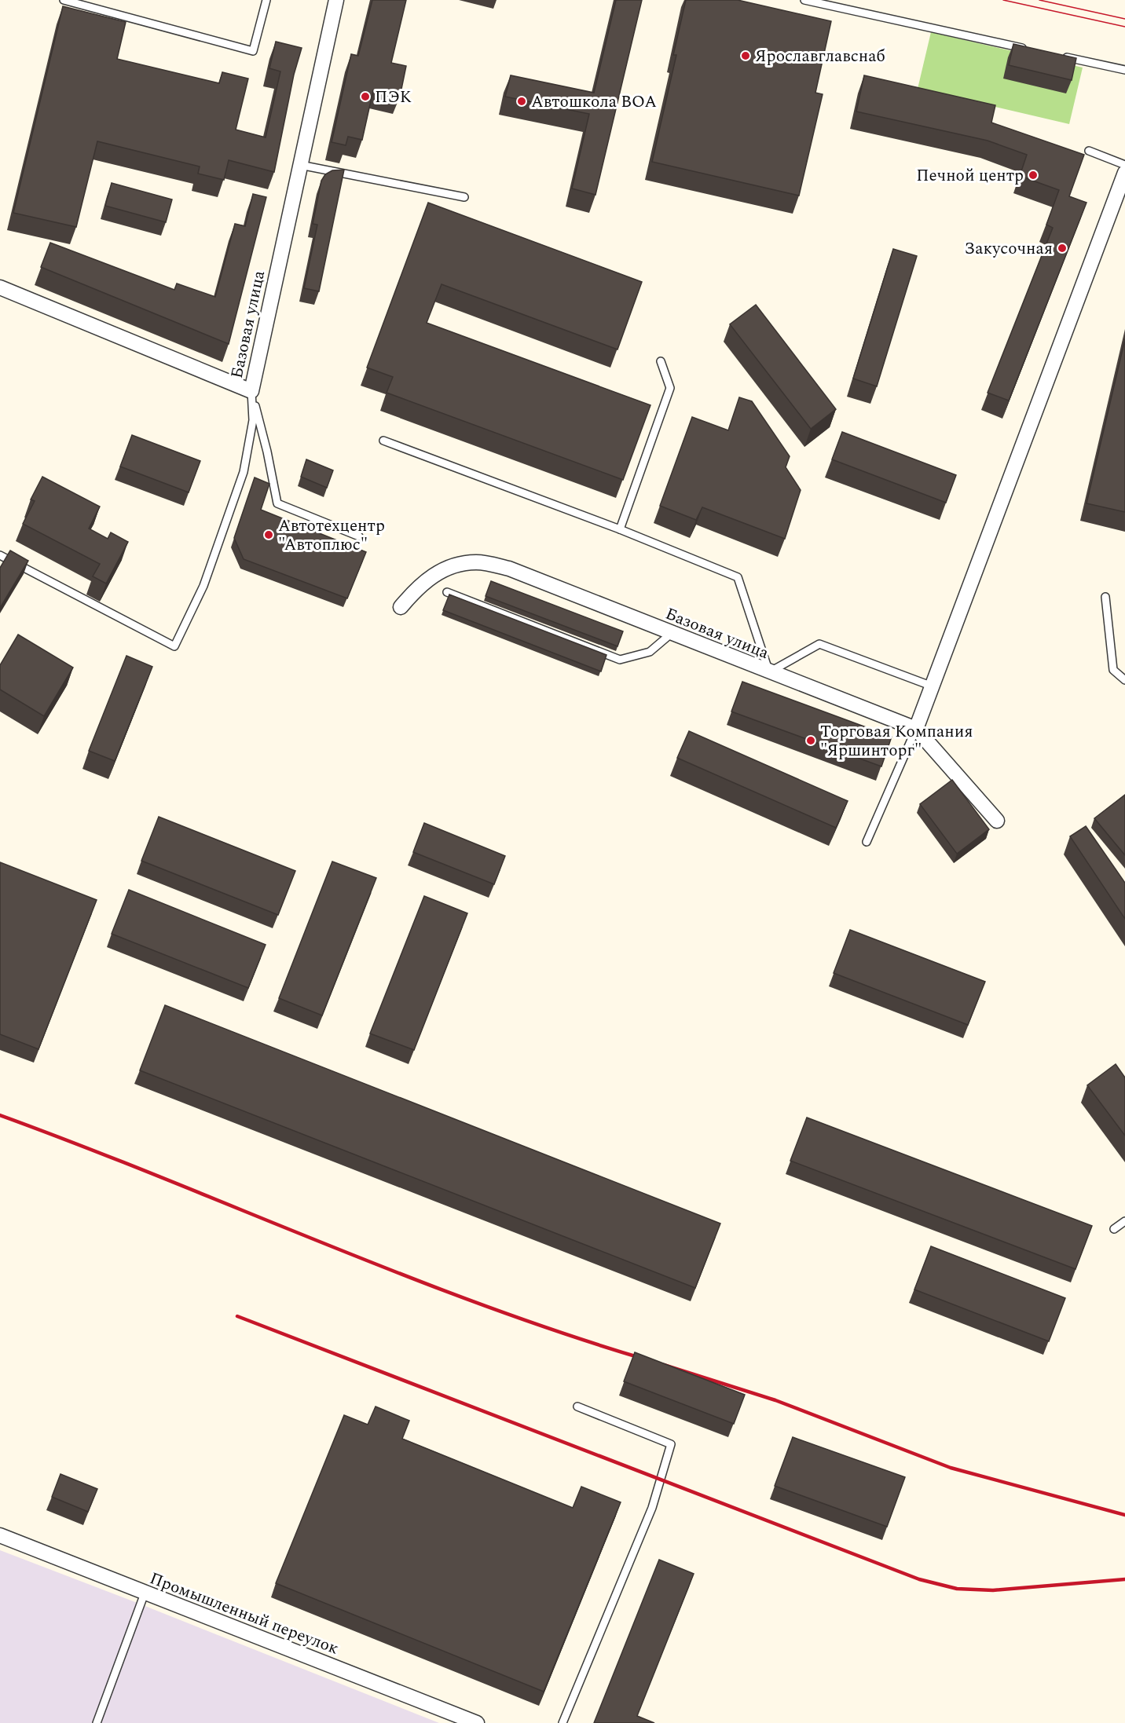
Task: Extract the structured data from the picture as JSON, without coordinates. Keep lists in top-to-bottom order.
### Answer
{
  "streets": {
    "street": ["Базовая улица", "Промышленный переулок"]
  },
  "places": [
    "Ярославглавснаб",
    "ПЭК",
    "Автошкола ВОА",
    "Печной центр",
    "Закусочная",
    "Автотехцентр \"Автоплюс\"",
    "Торговая Компания \"Яршинторг\""
  ]
}
